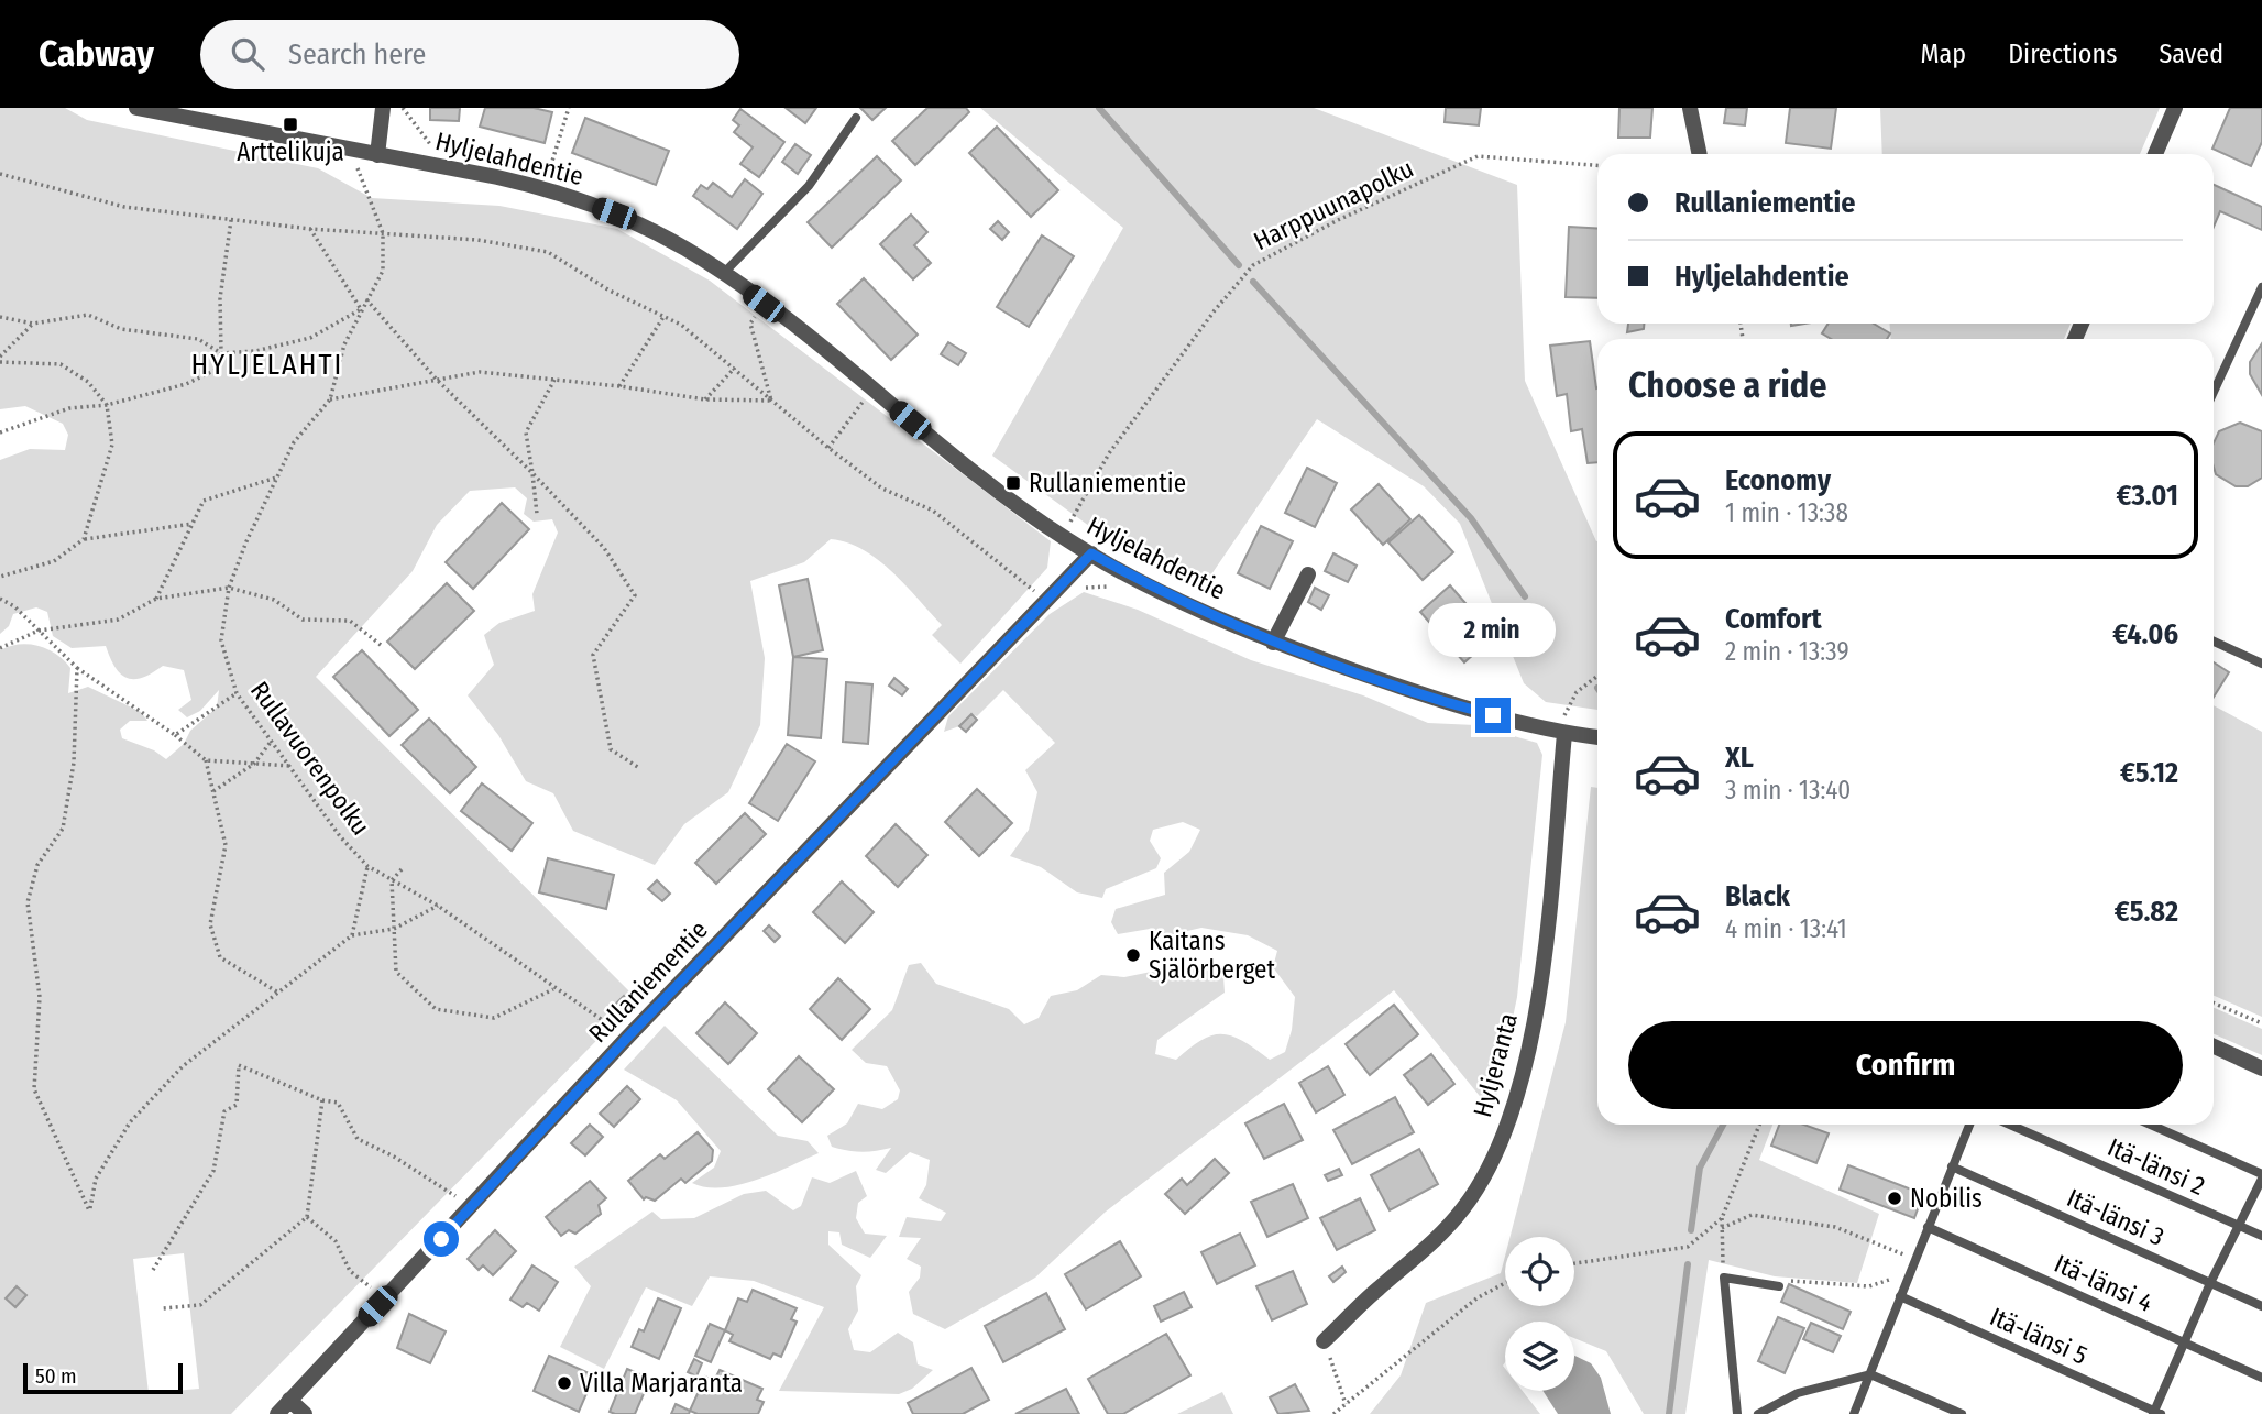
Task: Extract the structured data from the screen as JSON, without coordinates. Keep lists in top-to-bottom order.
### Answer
{
  "streets": {
    "street": ["Hyljelahdentie", "Rullaniementie", "Hyljeranta"],
    "lane": [
      "Itä-länsi 2",
      "Itä-länsi 3",
      "Itä-länsi 4",
      "Itä-länsi 5"
    ],
    "path": ["Harppuunapolku", "Rullavuorenpolku"]
  },
  "crossings": [
    ["Hyljelahdentie", "Rullaniementie"],
    ["Hyljelahdentie", "Hyljeranta"],
    ["Rullavuorenpolku", "Rullaniementie"]
  ],
  "districts": ["HYLJELAHTI"],
  "places": {
    "transit": ["Arttelikuja", "Rullaniementie"],
    "other": ["Kaitans Själörberget", "Nobilis", "Villa Marjaranta"]
  },
  "scale_bar": "50 m",
  "page": {
    "header": "Cabway",
    "search": "Search here",
    "nav": ["Map", "Directions", "Saved"],
    "banner": ["Rullaniementie", "Hyljelahdentie"],
    "heading": "Choose a ride",
    "list": [
      {
        "name": "Economy",
        "note": "1 min · 13:38",
        "value": "€3.01"
      },
      {
        "name": "Comfort",
        "note": "2 min · 13:39",
        "value": "€4.06"
      },
      {
        "name": "XL",
        "note": "3 min · 13:40",
        "value": "€5.12"
      },
      {
        "name": "Black",
        "note": "4 min · 13:41",
        "value": "€5.82"
      }
    ],
    "bubble": "2 min",
    "buttons": "Confirm",
    "scale": "50 m"
  }
}
